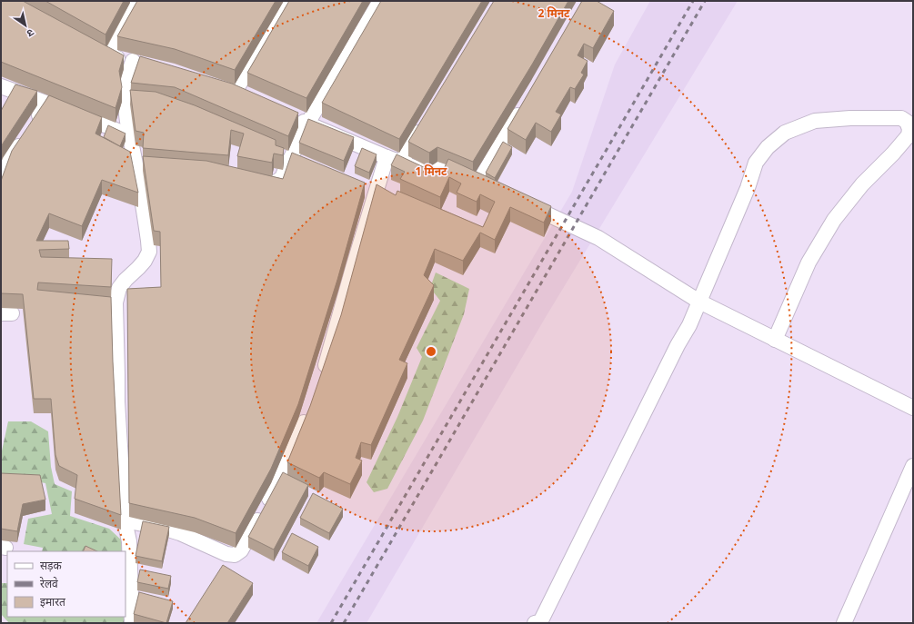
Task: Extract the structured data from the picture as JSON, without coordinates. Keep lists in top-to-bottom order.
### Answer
{
  "legend": ["सड़क", "रेलवे", "इमारत"],
  "north": "bottom right",
  "rings": ["2 मिनट", "1 मिनट"]
}
